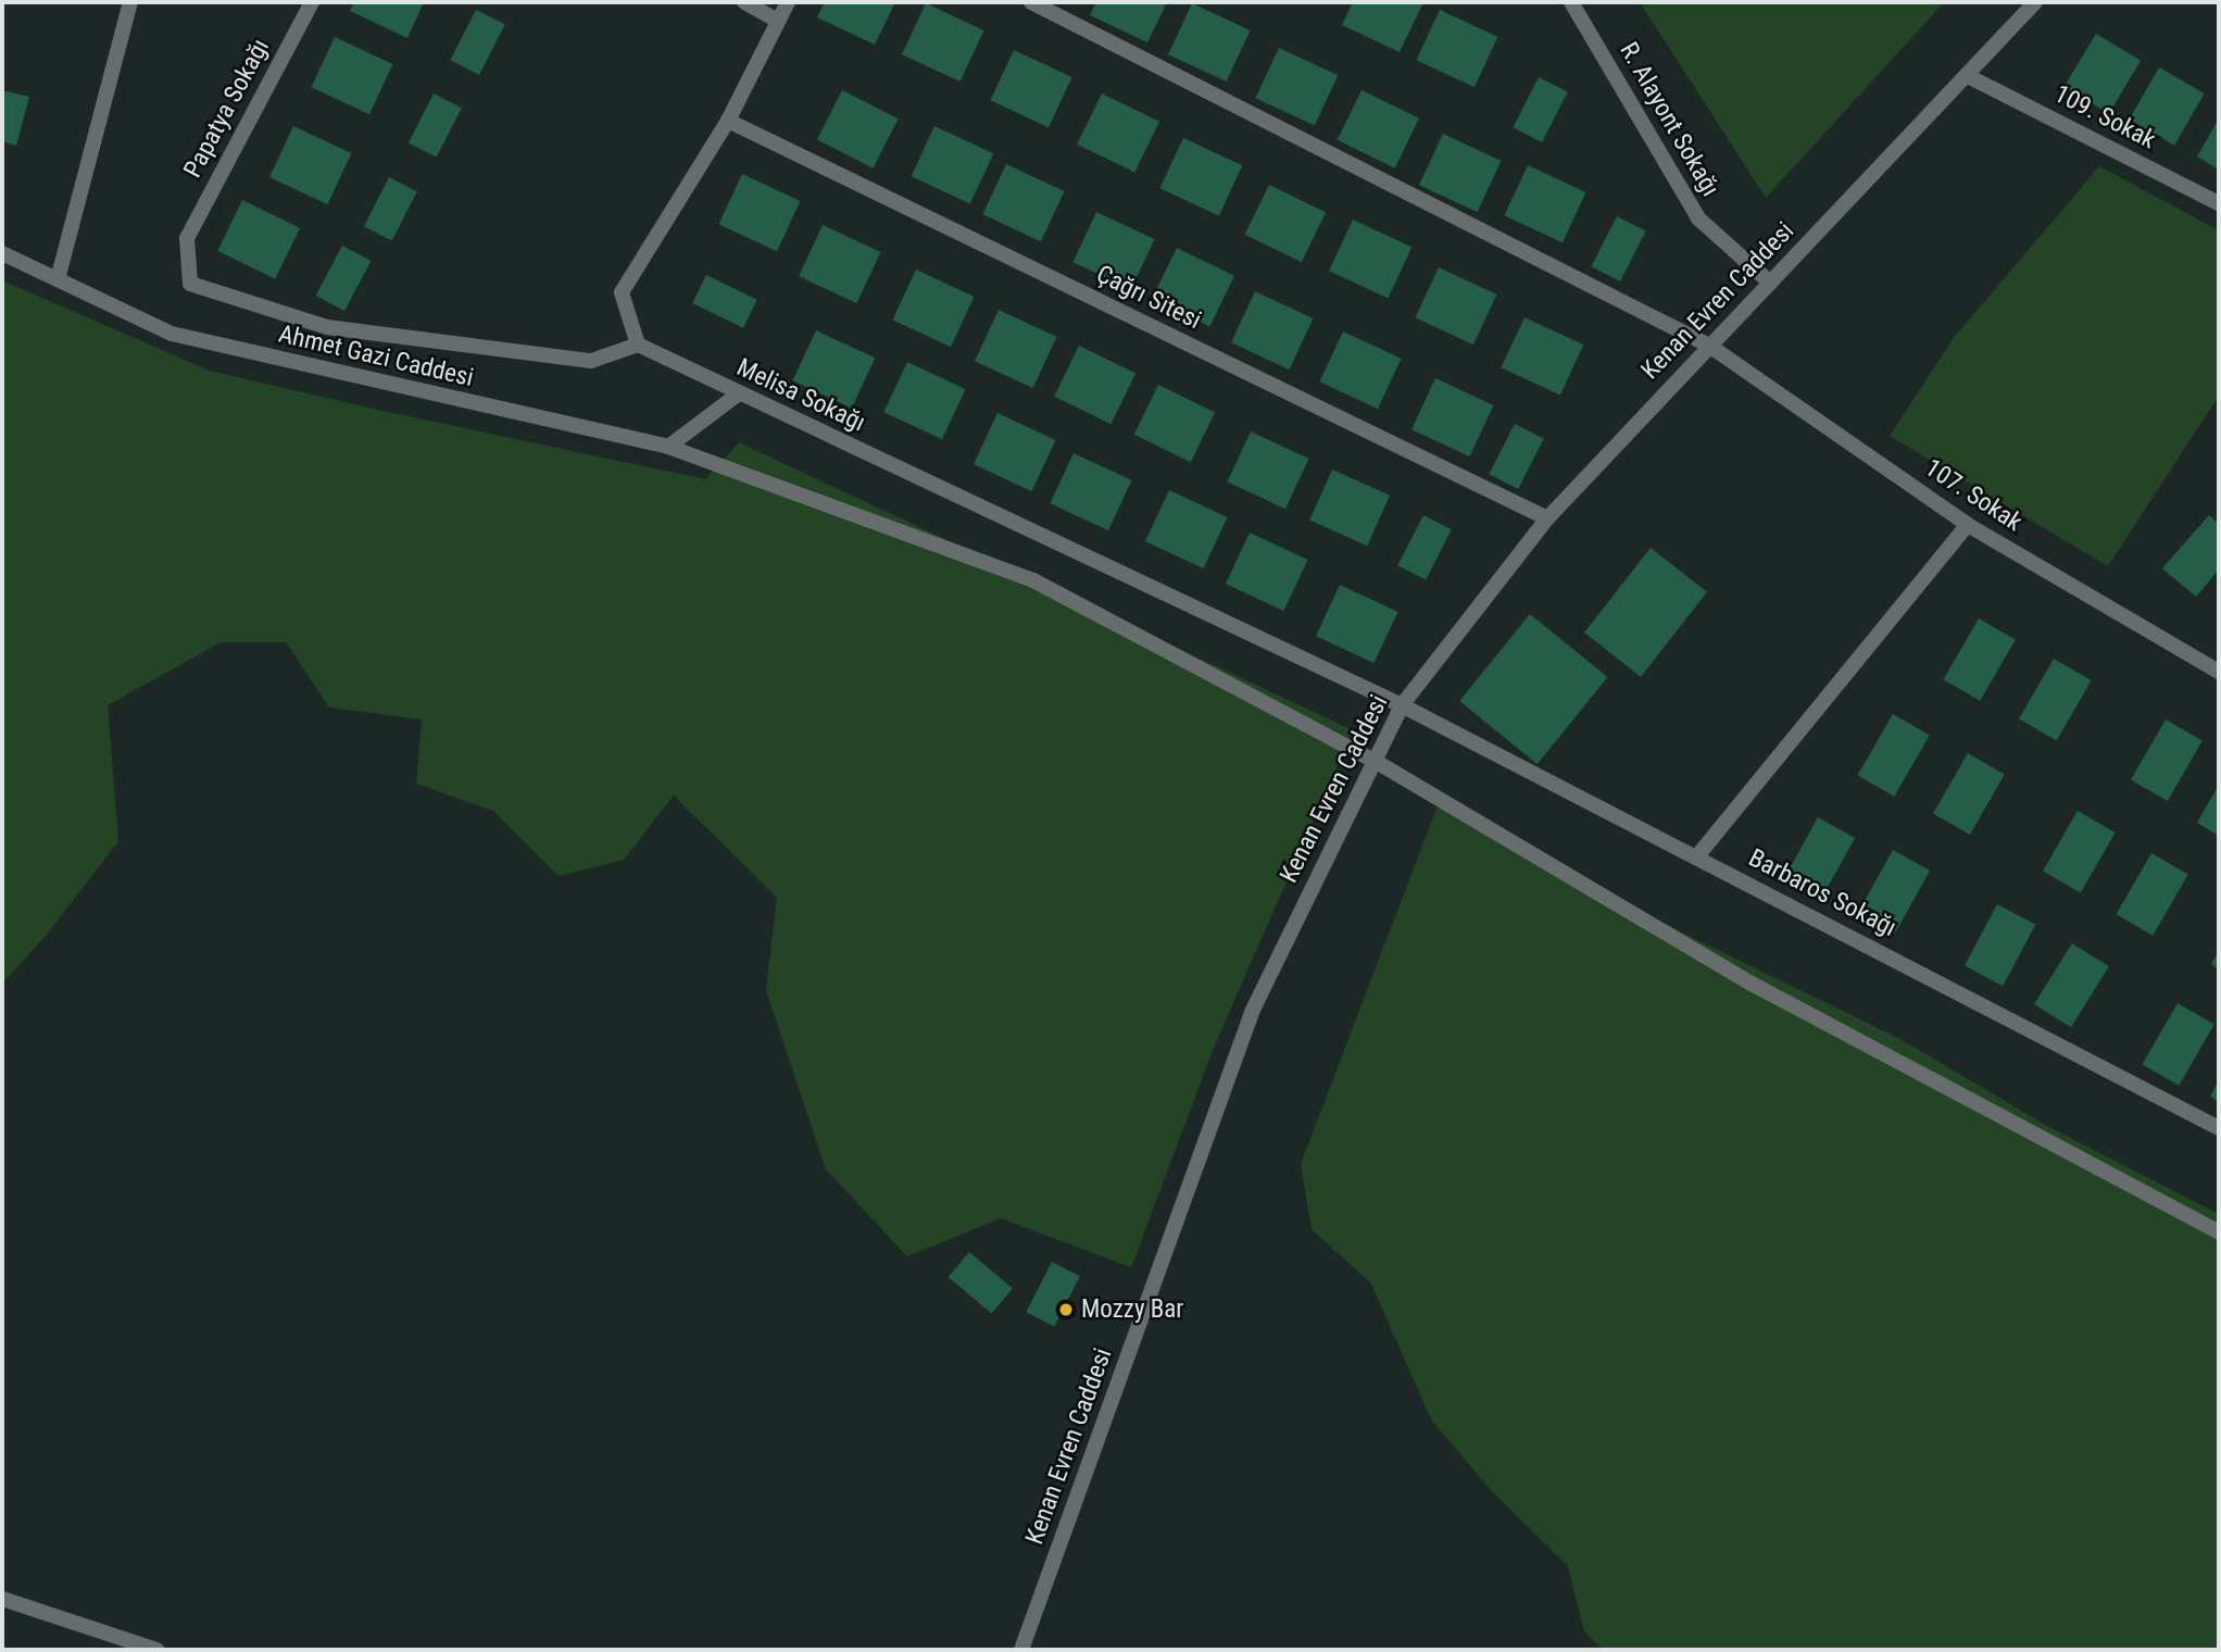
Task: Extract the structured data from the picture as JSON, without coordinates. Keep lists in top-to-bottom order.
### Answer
{
  "streets": {
    "street": [
      "Papatya Sokağı",
      "109. Sokak",
      "R. Alayont Sokağı",
      "Çağrı Sitesi",
      "Kenan Evren Caddesi",
      "Ahmet Gazi Caddesi",
      "Melisa Sokağı",
      "107. Sokak",
      "Barbaros Sokağı"
    ]
  },
  "crossings": [
    ["Papatya Sokağı", "Melisa Sokağı"],
    ["109. Sokak", "Kenan Evren Caddesi"],
    ["R. Alayont Sokağı", "Kenan Evren Caddesi"],
    ["Çağrı Sitesi", "Kenan Evren Caddesi"],
    ["Kenan Evren Caddesi", "Ahmet Gazi Caddesi"],
    ["Kenan Evren Caddesi", "Melisa Sokağı"],
    ["Kenan Evren Caddesi", "107. Sokak"],
    ["Kenan Evren Caddesi", "Barbaros Sokağı"],
    ["Melisa Sokağı", "Barbaros Sokağı"]
  ],
  "places": ["Mozzy Bar"]
}
